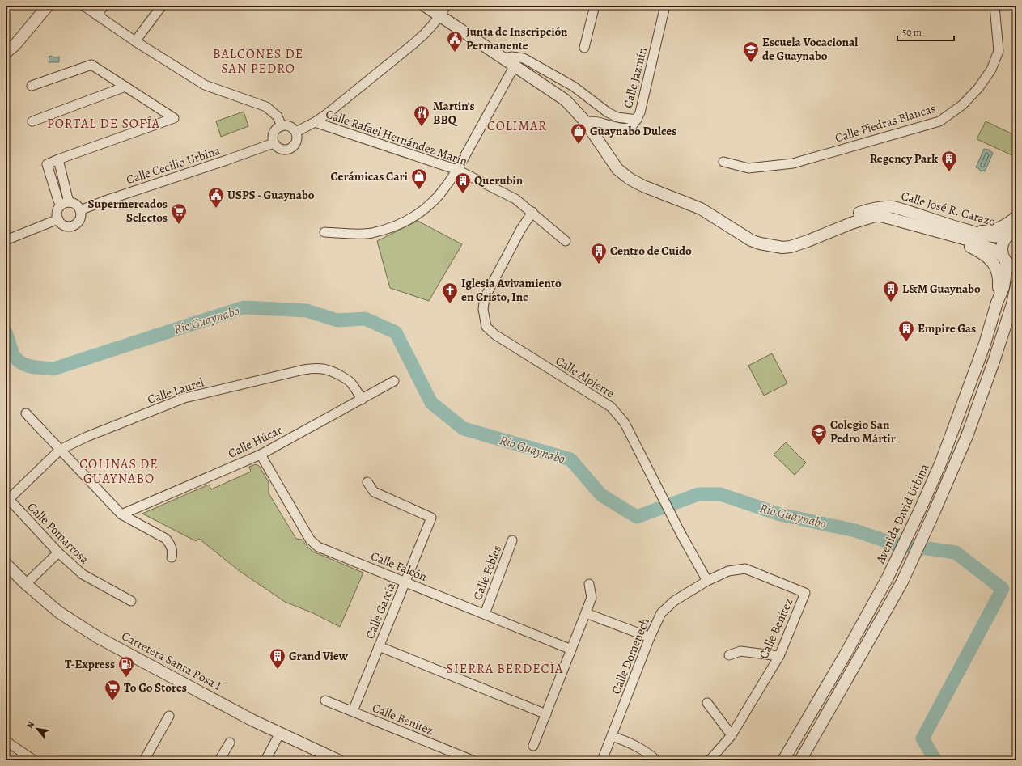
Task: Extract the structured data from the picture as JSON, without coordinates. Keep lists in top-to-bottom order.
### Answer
{
  "streets": {
    "street": [
      "Calle Jazmín",
      "Calle Piedras Blancas",
      "Calle Rafael Hernández Marín",
      "Calle Cecilio Urbina",
      "Calle José R. Carazo",
      "Calle Alpierre",
      "Calle Laurel",
      "Calle Húcar",
      "Avenida David Urbina",
      "Calle Pomarrosa",
      "Calle Falcón",
      "Calle Febles",
      "Calle García",
      "Calle Benítez",
      "Calle Domenech",
      "Carretera Santa Rosa I"
    ]
  },
  "crossings": [
    ["Calle Jazmín", "Calle José R. Carazo"],
    ["Calle Rafael Hernández Marín", "Calle Alpierre"],
    ["Calle José R. Carazo", "Avenida David Urbina"],
    ["Calle Alpierre", "Calle Benítez"],
    ["Calle Alpierre", "Calle Domenech"],
    ["Calle Laurel", "Calle Húcar"],
    ["Calle Laurel", "Calle Pomarrosa"],
    ["Calle Húcar", "Calle Falcón"],
    ["Calle Falcón", "Calle Febles"],
    ["Calle Falcón", "Calle García"],
    ["Calle García", "Calle Benítez"],
    ["Calle Benítez", "Calle Domenech"]
  ],
  "districts": [
    "BALCONES DE SAN PEDRO",
    "PORTAL DE SOFÍA",
    "COLIMAR",
    "COLINAS DE GUAYNABO",
    "SIERRA BERDECÍA"
  ],
  "water": ["Río Guaynabo"],
  "places": {
    "public building": ["Junta de Inscripción Permanente", "USPS - Guaynabo"],
    "school or university": ["Escuela Vocacional de Guaynabo", "Colegio San Pedro Mártir"],
    "restaurant": ["Martin's BBQ"],
    "shop": ["Guaynabo Dulces", "Cerámicas Cari"],
    "building": [
      "Regency Park",
      "Querubin",
      "Centro de Cuido",
      "L&M Guaynabo",
      "Empire Gas",
      "Grand View"
    ],
    "supermarket": ["Supermercados Selectos", "To Go Stores"],
    "church": ["Iglesia Avivamiento en Cristo, Inc"],
    "fuel station": ["T-Express"]
  },
  "scale_bar": "50 m",
  "north": "top left"
}
